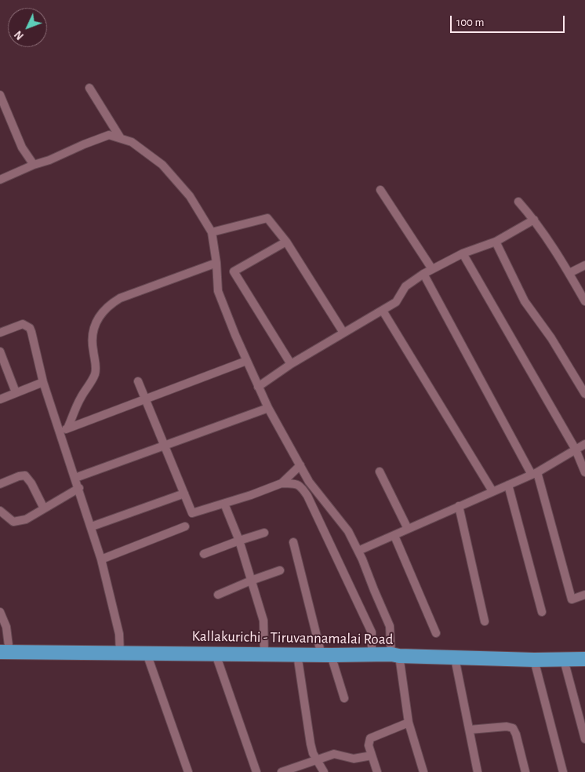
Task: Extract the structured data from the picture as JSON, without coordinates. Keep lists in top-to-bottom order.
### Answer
{
  "streets": {
    "highway": ["Kallakurichi - Tiruvannamalai Road"]
  },
  "scale_bar": "100 m",
  "north": "bottom left"
}
